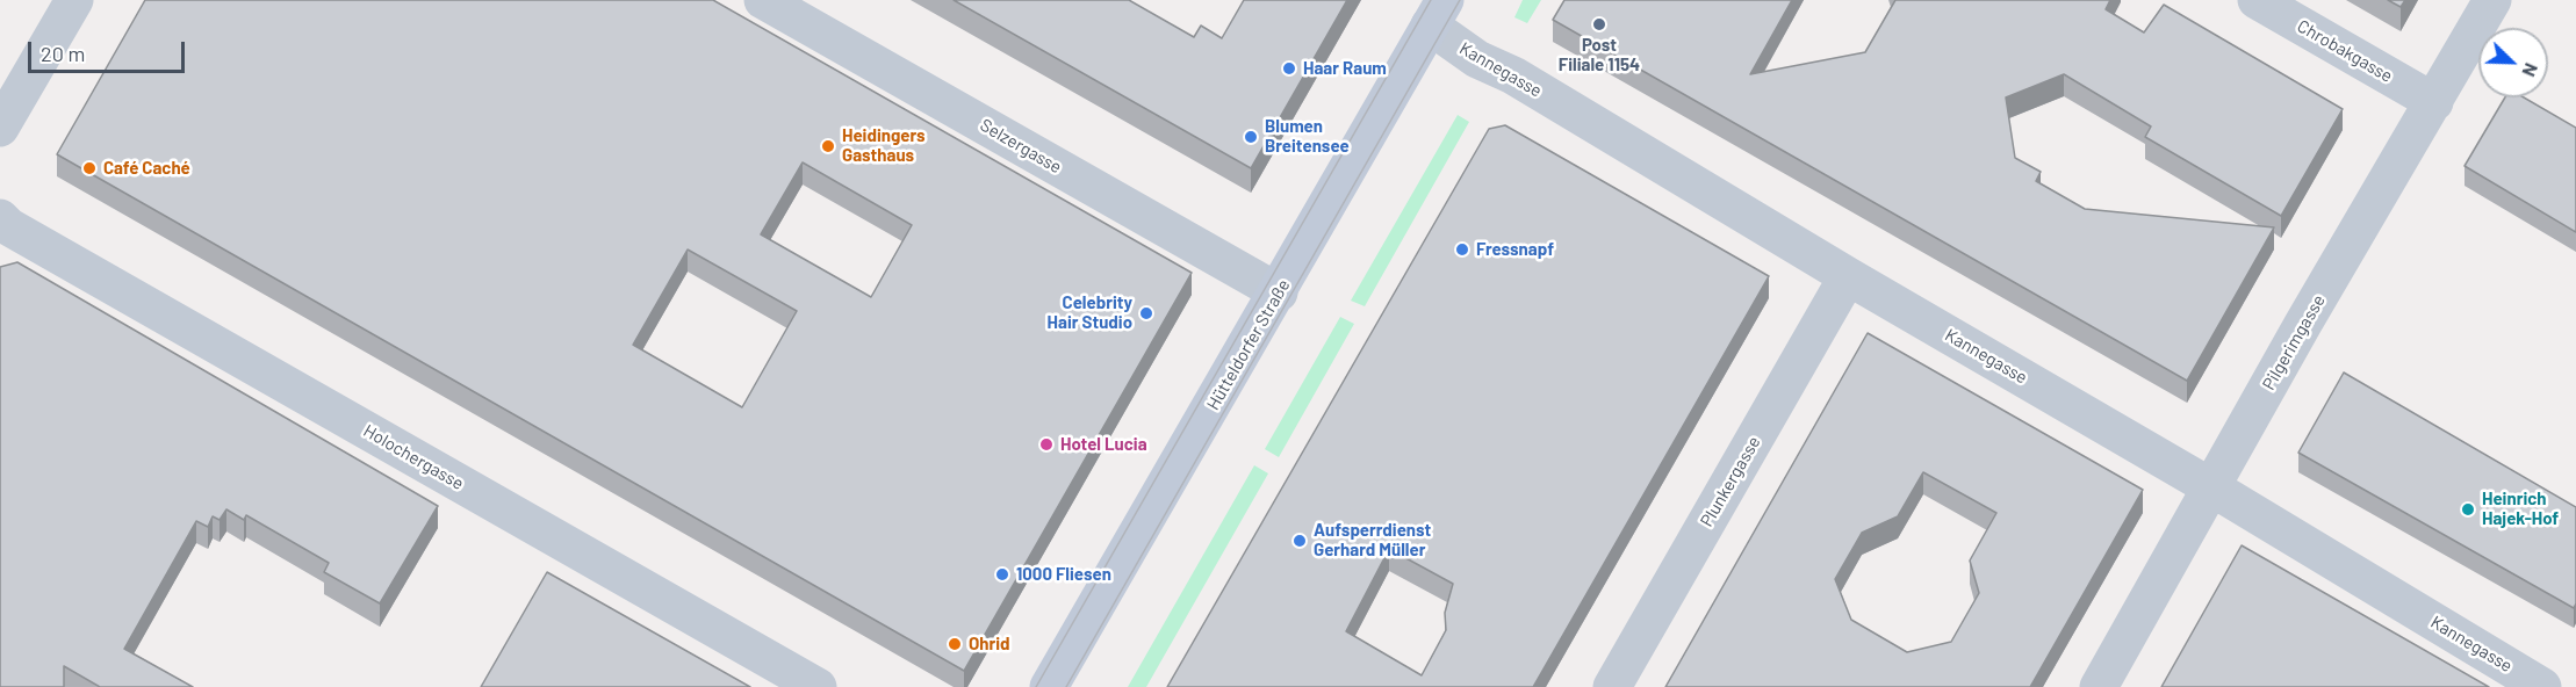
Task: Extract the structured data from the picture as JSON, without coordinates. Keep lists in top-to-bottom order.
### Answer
{
  "streets": {
    "main road": ["Hütteldorfer Straße"],
    "street": [
      "Chrobakgasse",
      "Kannegasse",
      "Selzergasse",
      "Pilgerimgasse",
      "Holochergasse",
      "Plunkergasse"
    ]
  },
  "crossings": [
    ["Chrobakgasse", "Pilgerimgasse"],
    ["Kannegasse", "Pilgerimgasse"],
    ["Kannegasse", "Hütteldorfer Straße"],
    ["Kannegasse", "Plunkergasse"],
    ["Selzergasse", "Hütteldorfer Straße"]
  ],
  "places": [
    "Post Filiale 1154",
    "Haar Raum",
    "Blumen Breitensee",
    "Heidingers Gasthaus",
    "Café Caché",
    "Fressnapf",
    "Celebrity Hair Studio",
    "Hotel Lucia",
    "Heinrich Hajek-Hof",
    "Aufsperrdienst Gerhard Müller",
    "1000 Fliesen",
    "Ohrid"
  ],
  "scale_bar": "20 m",
  "north": "bottom right"
}
